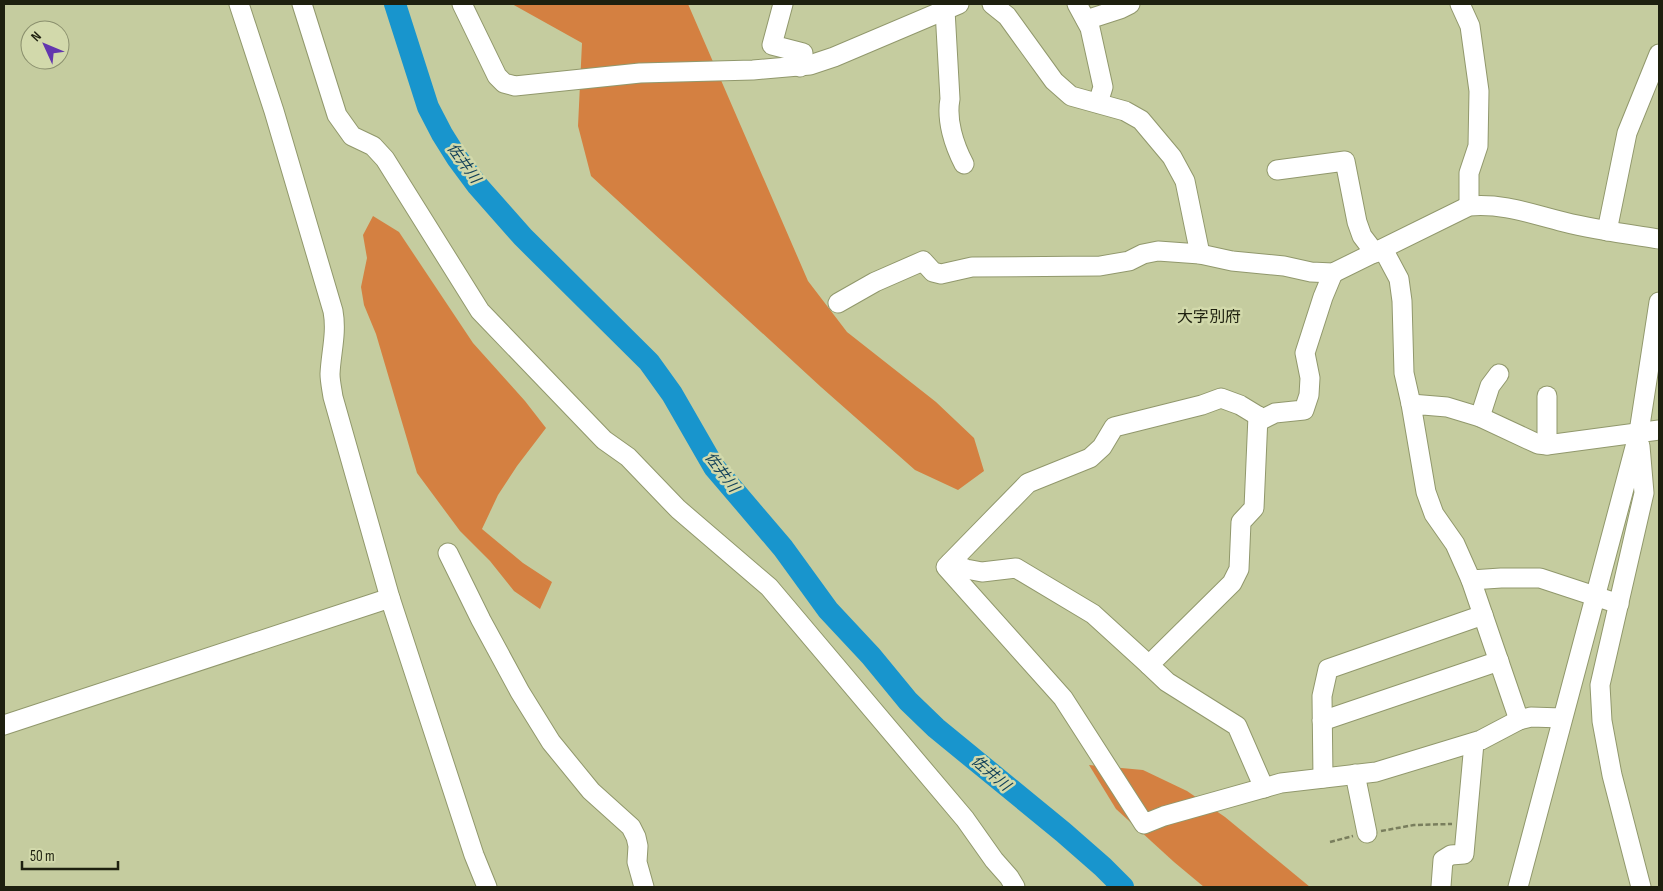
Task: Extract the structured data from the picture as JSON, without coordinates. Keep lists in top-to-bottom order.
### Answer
{
  "districts": ["大字別府"],
  "water": ["佐井川"],
  "scale_bar": "50 m",
  "north": "top left"
}
